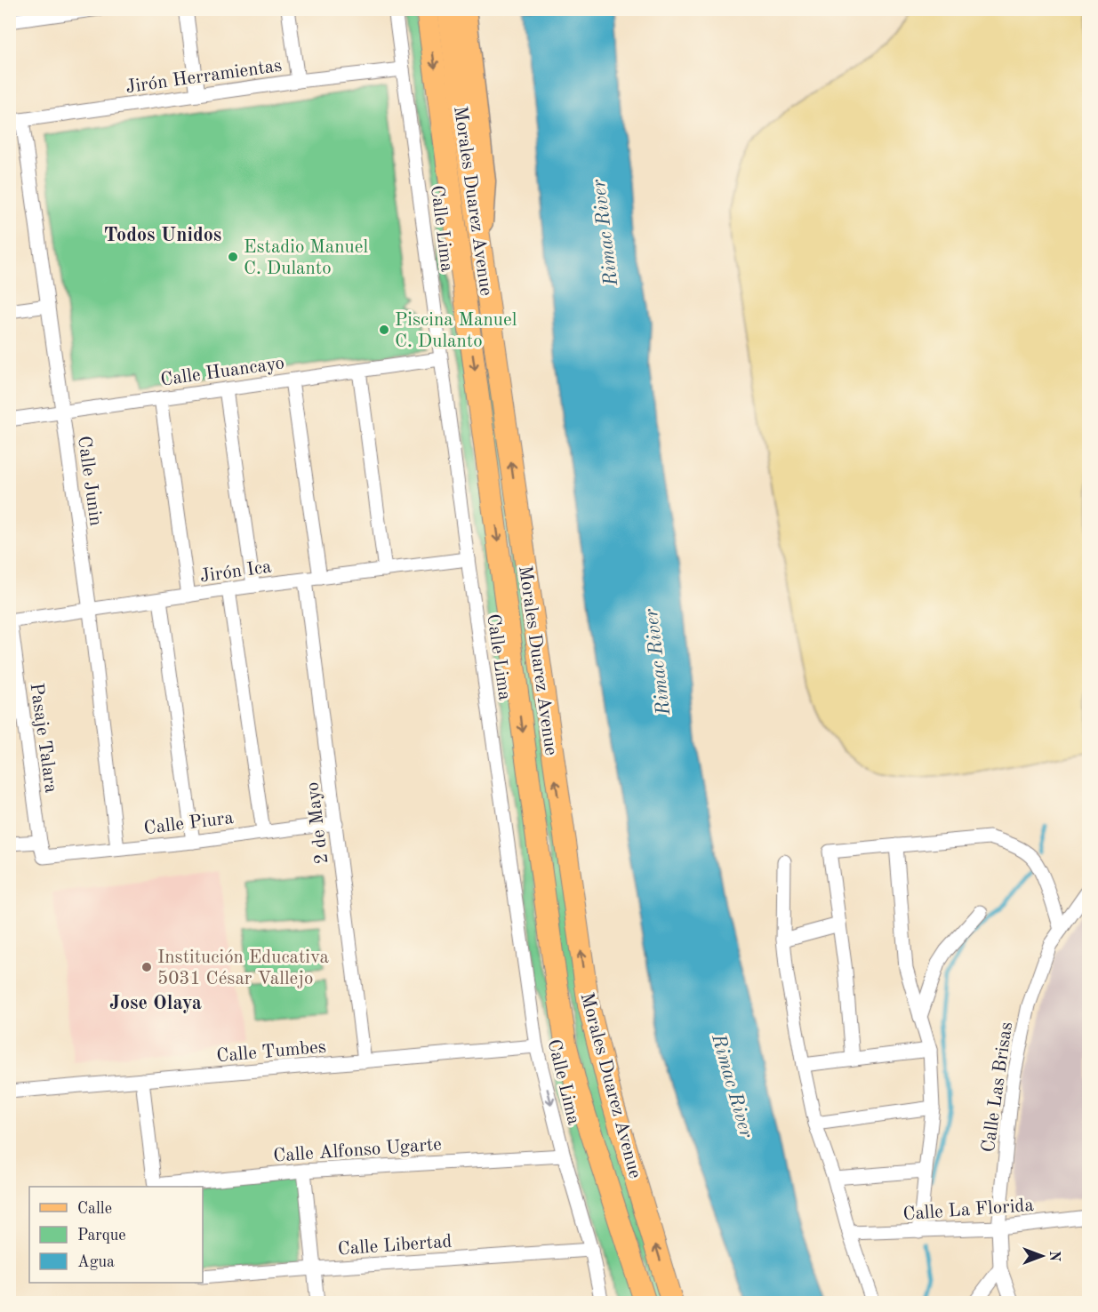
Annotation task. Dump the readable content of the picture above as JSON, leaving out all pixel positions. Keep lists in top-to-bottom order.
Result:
{
  "streets": {
    "highway": ["Morales Duarez Avenue"],
    "street": [
      "Jirón Herramientas",
      "Calle Lima",
      "Calle Huancayo",
      "Calle Junin",
      "Jirón Ica",
      "Pasaje Talara",
      "Calle Piura",
      "2 de Mayo",
      "Calle Tumbes",
      "Calle Las Brisas",
      "Calle Alfonso Ugarte",
      "Calle La Florida",
      "Calle Libertad"
    ]
  },
  "crossings": [
    ["Jirón Herramientas", "Calle Lima"],
    ["Jirón Herramientas", "Calle Junin"],
    ["Calle Lima", "Calle Huancayo"],
    ["Calle Lima", "Jirón Ica"],
    ["Calle Lima", "Calle Tumbes"],
    ["Calle Lima", "Calle Alfonso Ugarte"],
    ["Calle Lima", "Calle Libertad"],
    ["Calle Huancayo", "Calle Junin"],
    ["Calle Junin", "Jirón Ica"],
    ["Calle Junin", "Calle Piura"],
    ["Jirón Ica", "Pasaje Talara"],
    ["Jirón Ica", "2 de Mayo"],
    ["Pasaje Talara", "Calle Piura"],
    ["Calle Piura", "2 de Mayo"],
    ["2 de Mayo", "Calle Tumbes"],
    ["Calle Las Brisas", "Calle La Florida"]
  ],
  "districts": ["Todos Unidos", "Jose Olaya"],
  "water": ["Rimac River"],
  "places": ["Estadio Manuel C. Dulanto", "Piscina Manuel C. Dulanto", "Institución Educativa 5031 César Vallejo"],
  "legend": ["Calle", "Parque", "Agua"],
  "north": "right"
}
